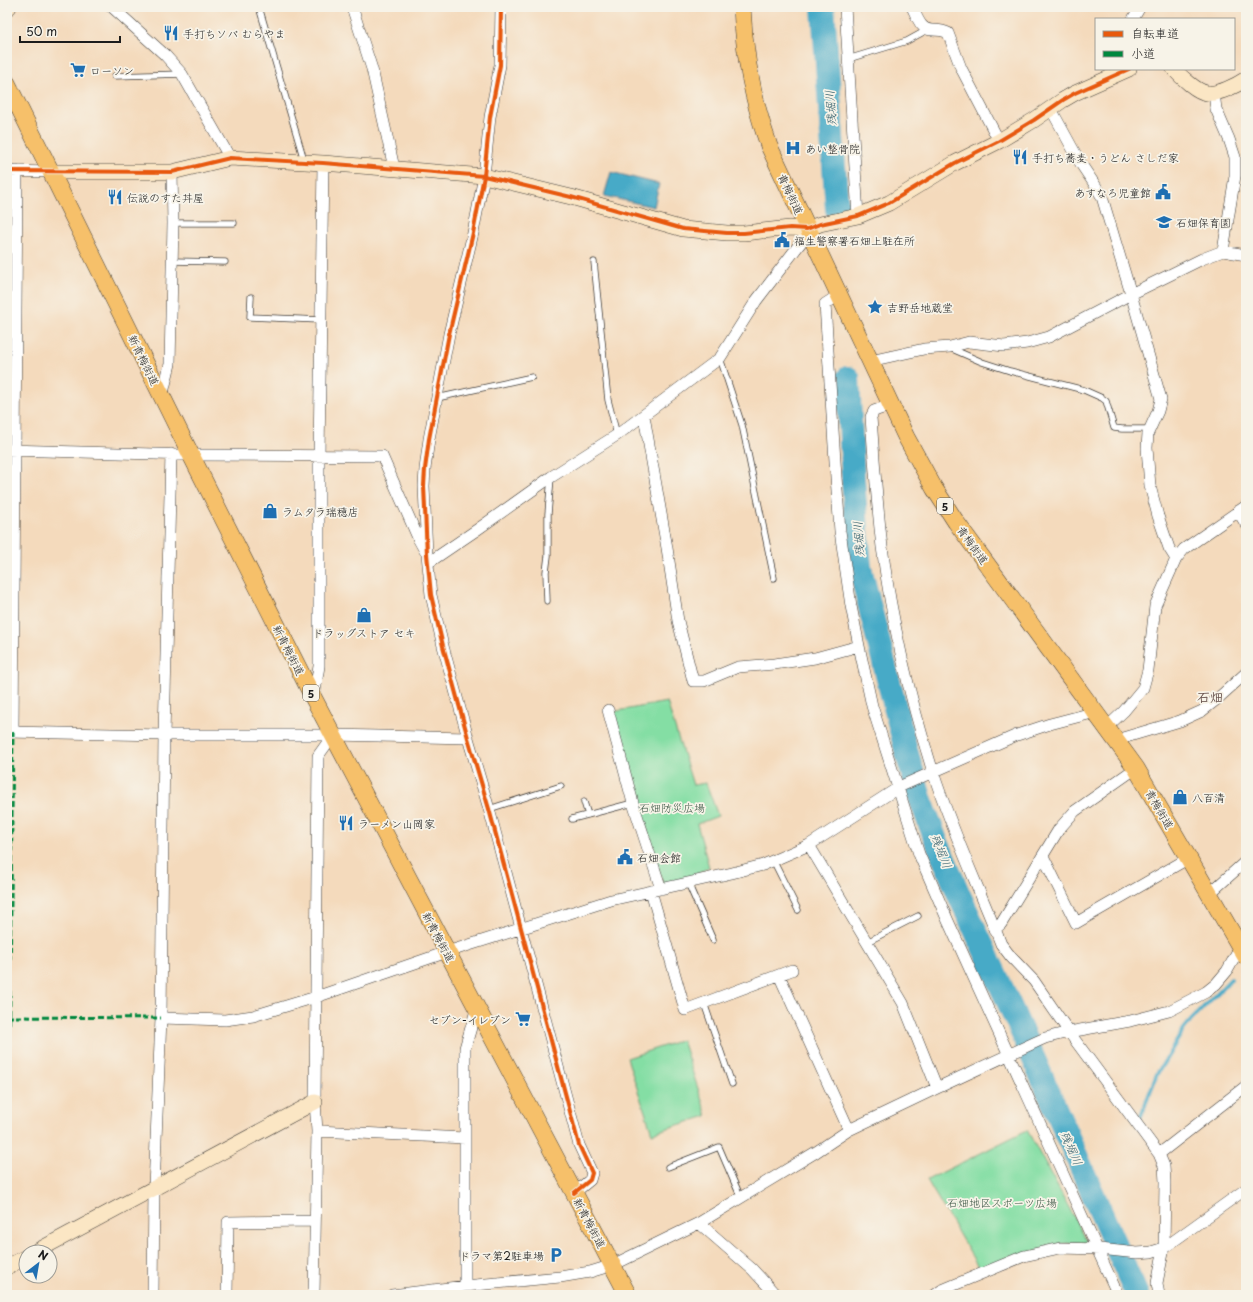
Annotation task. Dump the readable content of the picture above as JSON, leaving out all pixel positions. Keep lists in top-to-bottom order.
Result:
{
  "streets": {
    "main road": ["青梅街道", "新青梅街道", "5"]
  },
  "districts": ["石畑"],
  "water": ["残堀川"],
  "parks": ["石畑防災広場", "石畑地区スポーツ広場"],
  "places": {
    "restaurant": [
      "手打ちソバ むらやま",
      "手打ち蕎麦・うどん さしだ家",
      "伝説のすた丼屋",
      "ラーメン山岡家"
    ],
    "supermarket": ["ローソン", "セブン-イレブン"],
    "hospital": ["あい整骨院"],
    "public building": ["あすなろ児童館", "福生警察署石畑上駐在所", "石畑会館"],
    "school or university": ["石畑保育園"],
    "place": ["吉野岳地蔵堂"],
    "shop": ["ラムタラ瑞穂店", "ドラッグストア セキ", "八百清"],
    "parking": ["ドラマ第2駐車場"]
  },
  "legend": ["自転車道", "小道"],
  "scale_bar": "50 m",
  "north": "top right"
}
